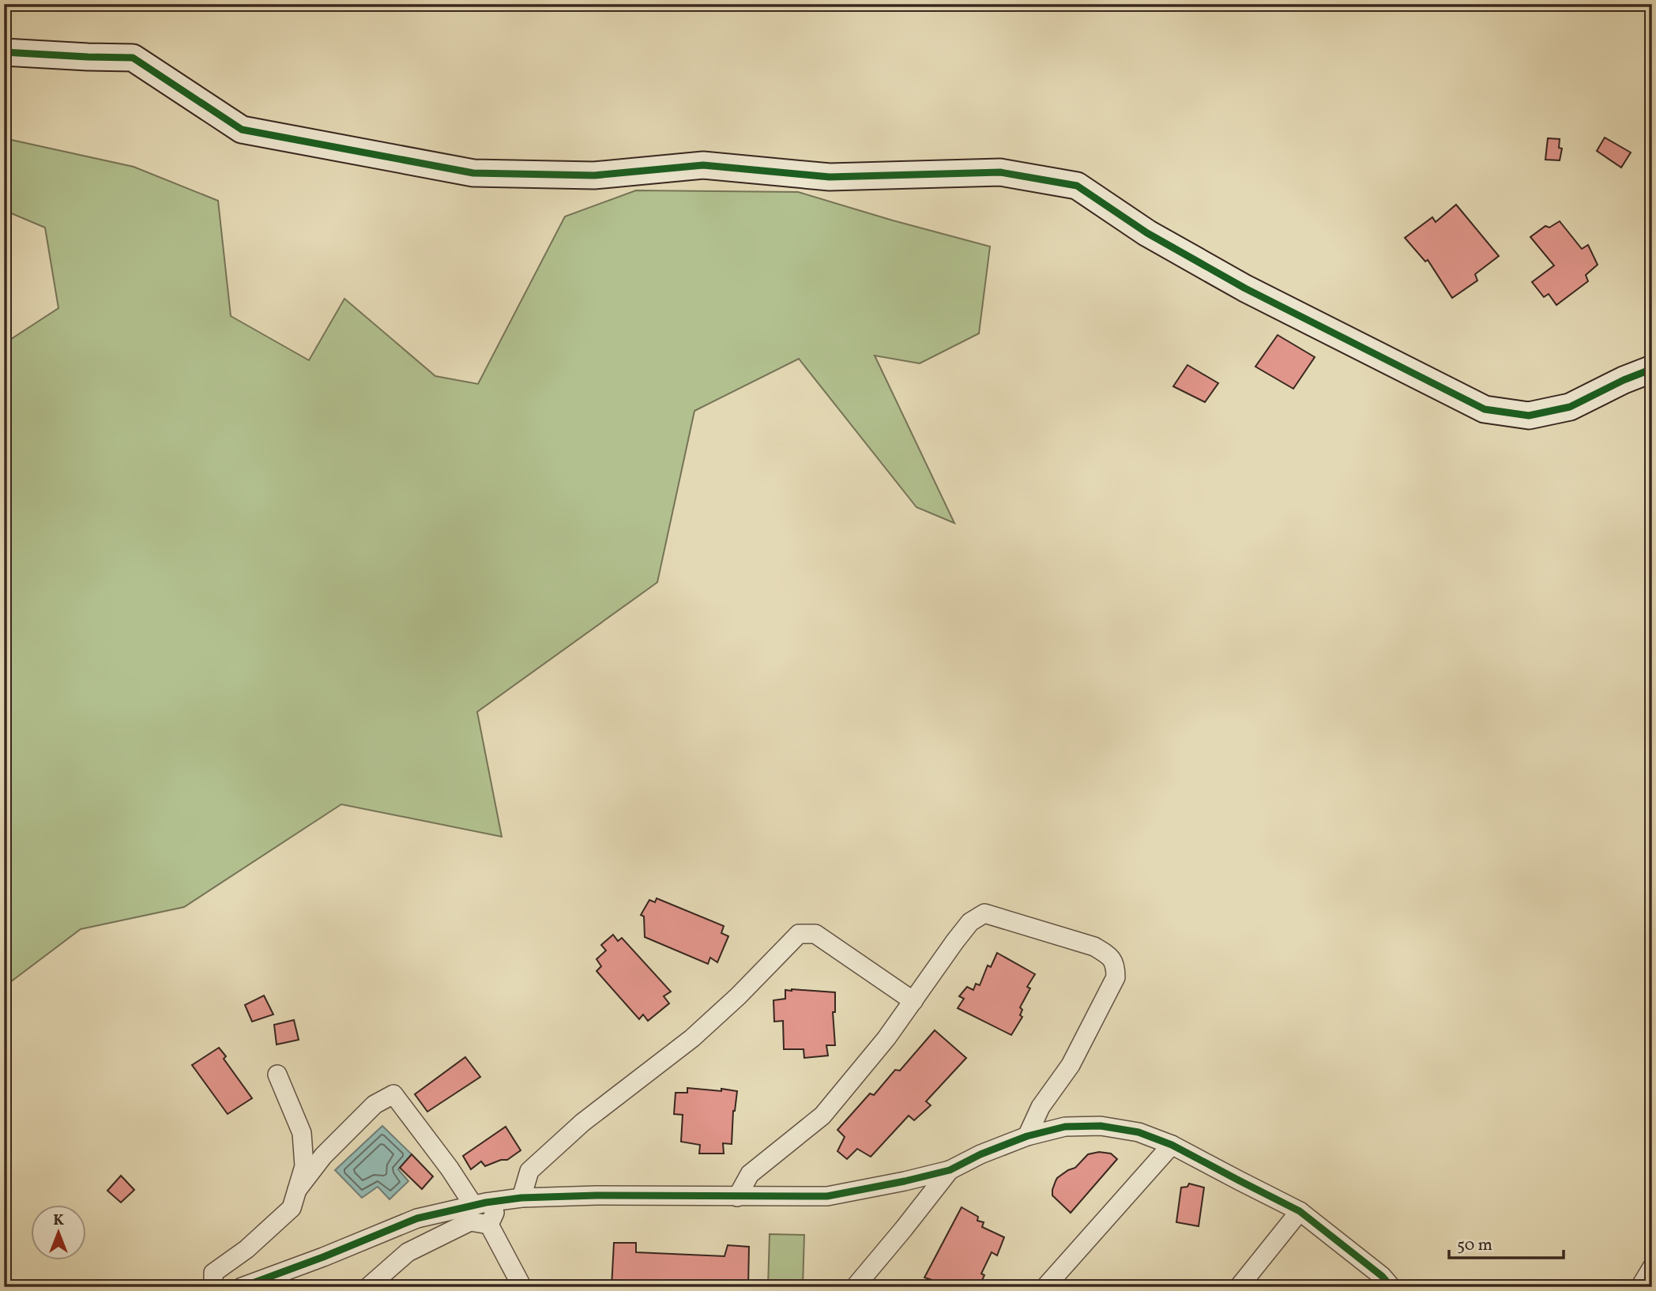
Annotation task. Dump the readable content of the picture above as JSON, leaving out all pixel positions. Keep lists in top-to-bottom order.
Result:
{
  "scale_bar": "50 m",
  "north": "top"
}
